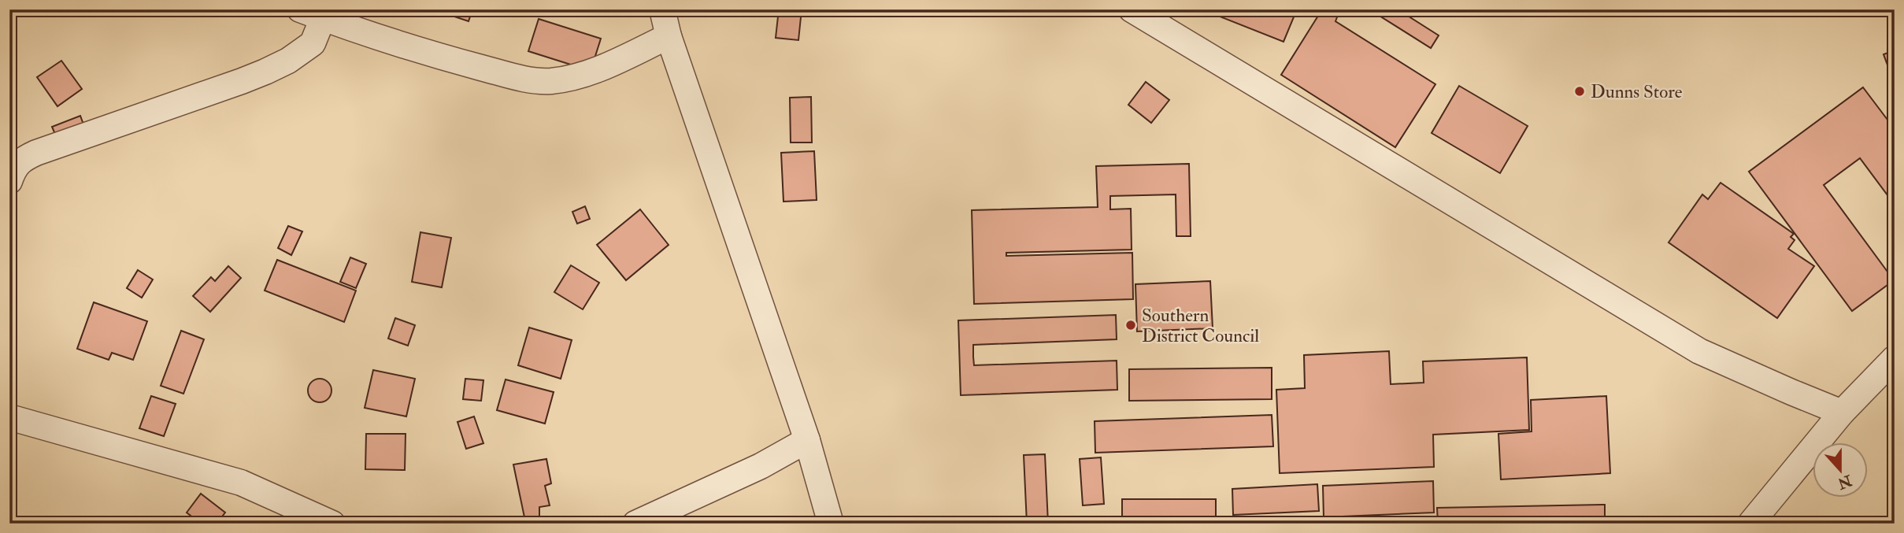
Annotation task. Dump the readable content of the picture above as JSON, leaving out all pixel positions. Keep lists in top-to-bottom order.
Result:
{
  "places": ["Dunns Store", "Southern District Council"],
  "north": "bottom"
}
